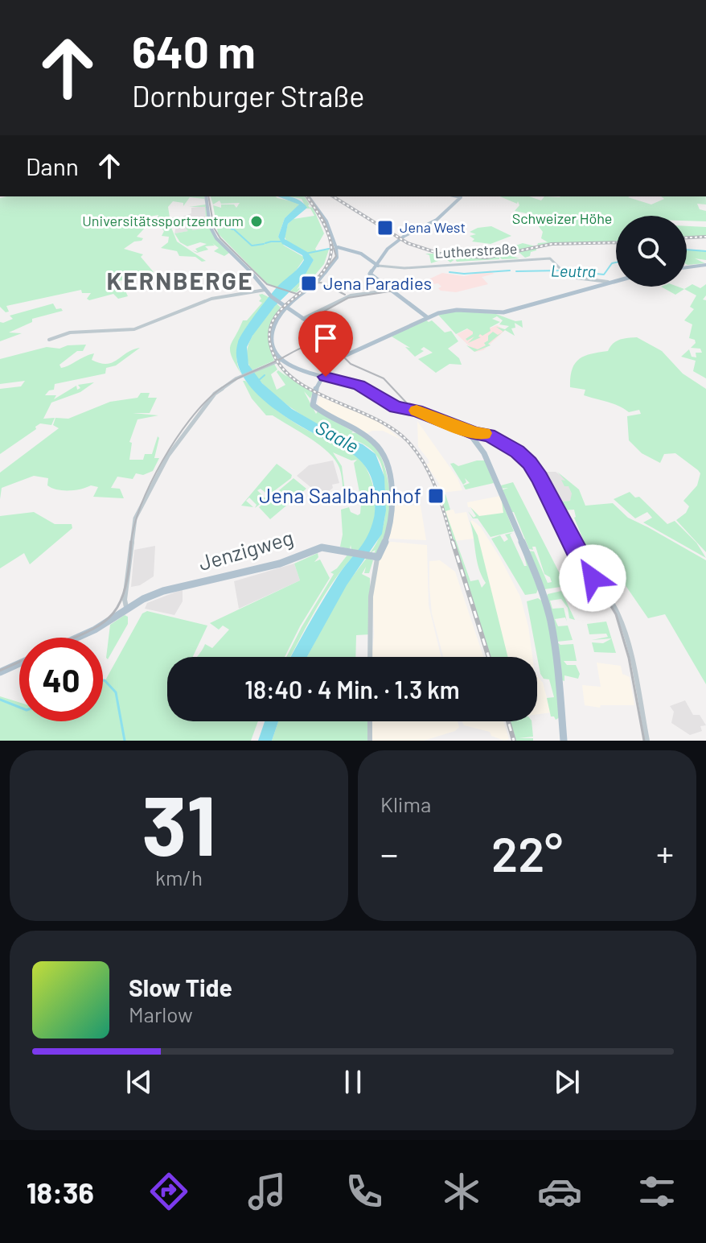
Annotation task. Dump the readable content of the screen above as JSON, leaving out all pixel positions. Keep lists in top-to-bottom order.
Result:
{
  "streets": {
    "main road": ["Jenzigweg"],
    "street": ["Lutherstraße"]
  },
  "districts": ["KERNBERGE"],
  "water": ["Leutra", "Saale"],
  "parks": ["Schweizer Höhe"],
  "places": {
    "other": ["Universitätssportzentrum"],
    "transit": ["Jena West", "Jena Paradies", "Jena Saalbahnhof"]
  },
  "page": {
    "turn": ["640 m", "Dornburger Straße"],
    "then": "Dann",
    "limit": "40",
    "trip": "18:40 · 4 Min. · 1.3 km",
    "tile": [
      ["31", "km/h"],
      "Klima"
    ],
    "heat": ["−", "22°", "+"],
    "song": ["Slow Tide", "Marlow"],
    "tabs": "18:36"
  }
}
